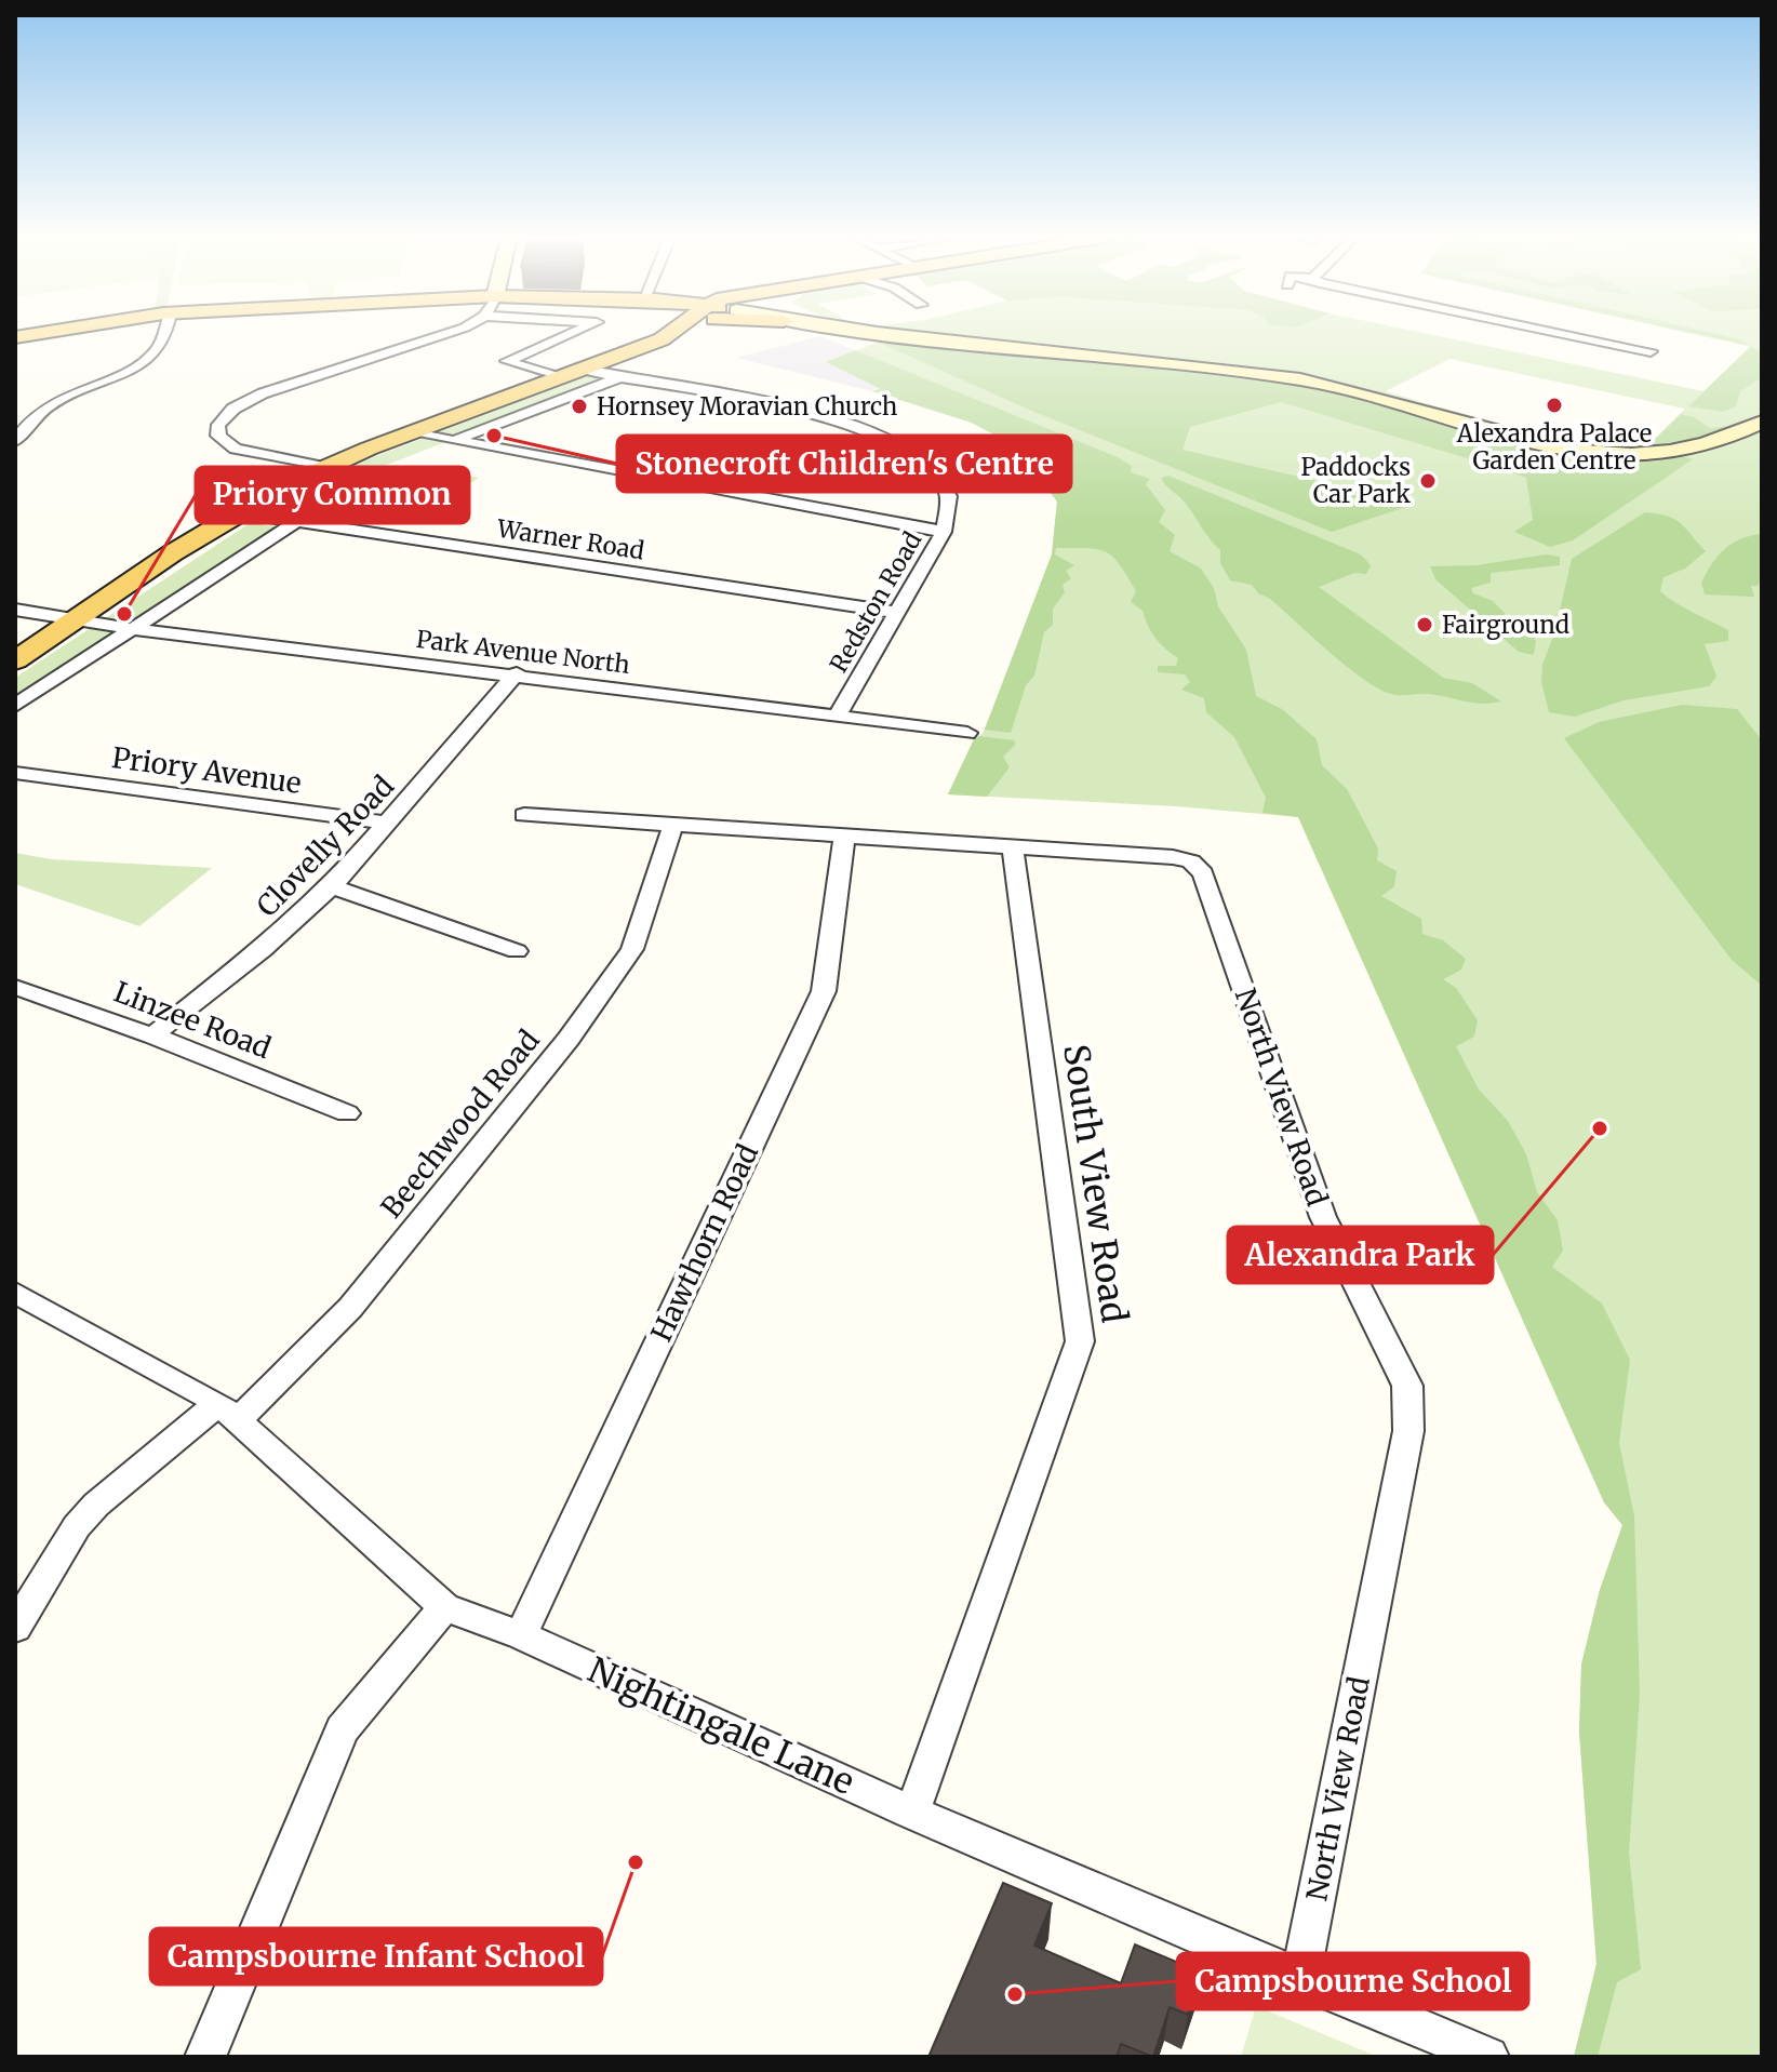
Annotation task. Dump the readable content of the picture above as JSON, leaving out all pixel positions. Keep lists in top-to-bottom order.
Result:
{
  "streets": {
    "street": [
      "Warner Road",
      "Redston Road",
      "Park Avenue North",
      "Priory Avenue",
      "Clovelly Road",
      "Linzee Road",
      "North View Road",
      "Beechwood Road",
      "South View Road",
      "Hawthorn Road",
      "Nightingale Lane"
    ]
  },
  "crossings": [
    ["Warner Road", "Redston Road"],
    ["Redston Road", "Park Avenue North"],
    ["Park Avenue North", "Clovelly Road"],
    ["Priory Avenue", "Clovelly Road"],
    ["Clovelly Road", "Linzee Road"],
    ["North View Road", "Beechwood Road"],
    ["North View Road", "South View Road"],
    ["North View Road", "Hawthorn Road"],
    ["North View Road", "Nightingale Lane"],
    ["Beechwood Road", "Nightingale Lane"],
    ["South View Road", "Nightingale Lane"],
    ["Hawthorn Road", "Nightingale Lane"]
  ],
  "places": [
    "Alexandra Palace Garden Centre",
    "Hornsey Moravian Church",
    "Stonecroft Children's Centre",
    "Paddocks Car Park",
    "Priory Common",
    "Fairground",
    "Alexandra Park",
    "Campsbourne Infant School",
    "Campsbourne School"
  ]
}
